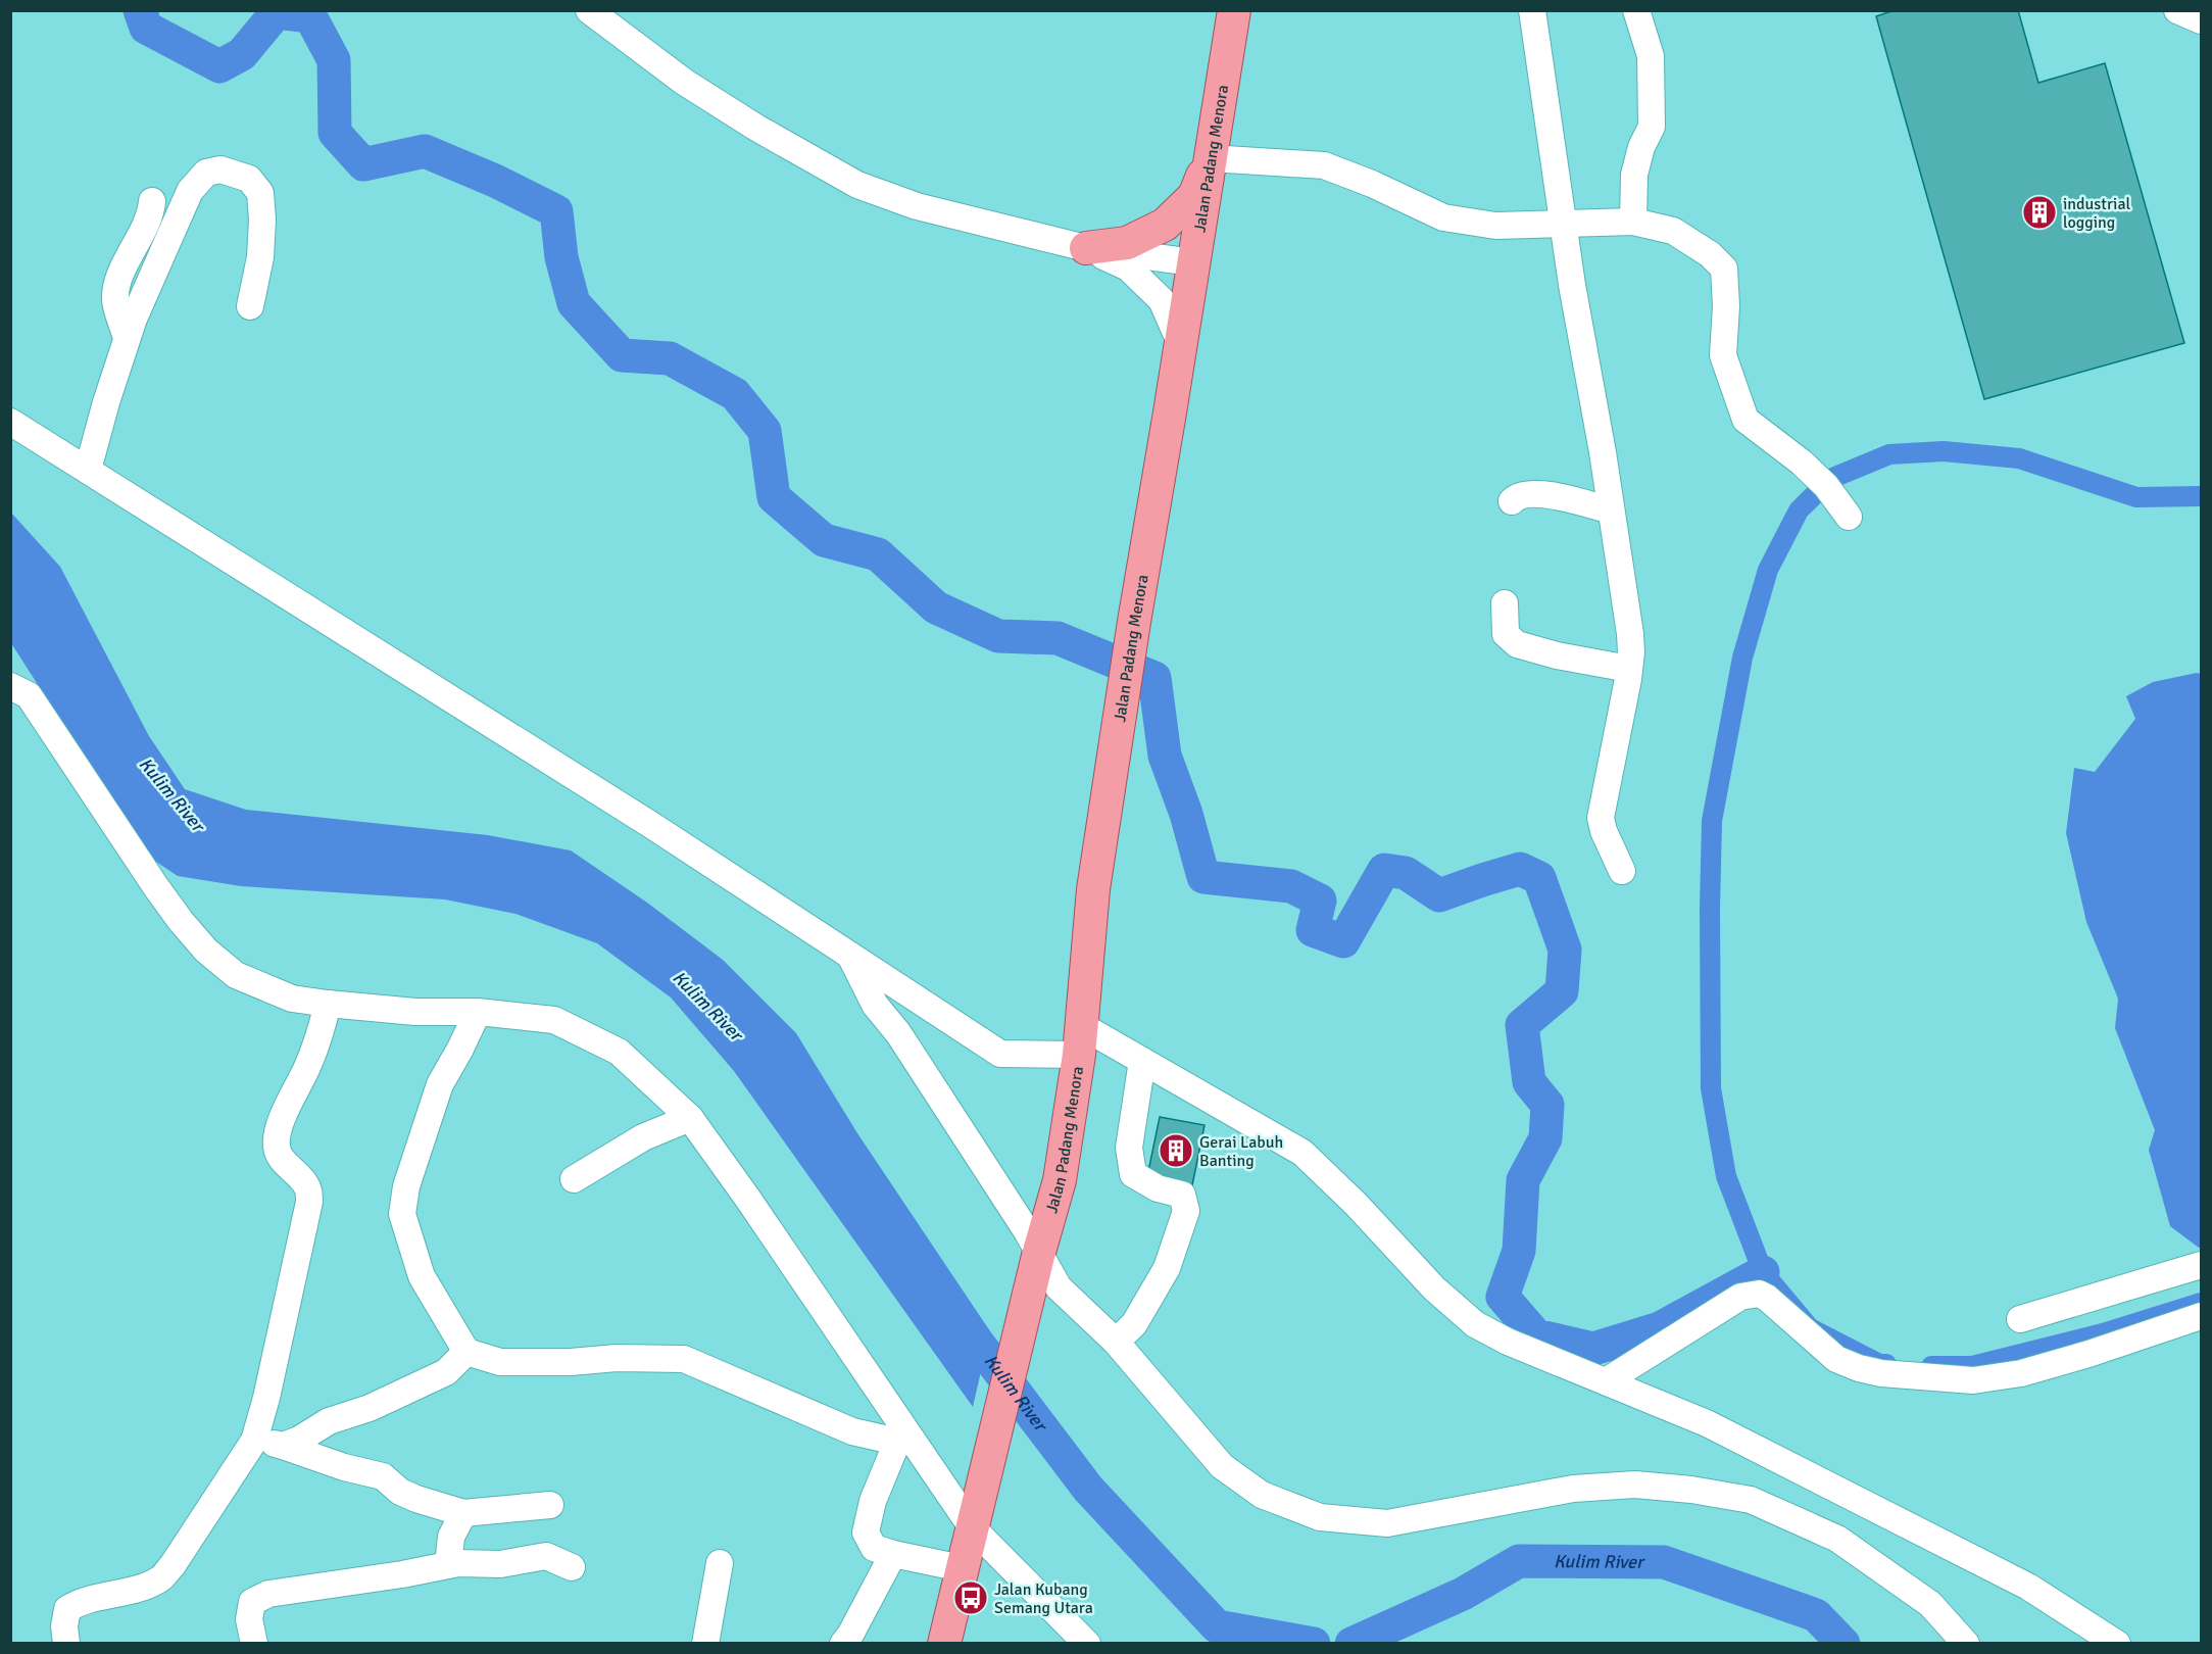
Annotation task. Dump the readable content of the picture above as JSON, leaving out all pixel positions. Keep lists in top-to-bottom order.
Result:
{
  "streets": {
    "main road": ["Jalan Padang Menora"]
  },
  "water": ["Kulim River"],
  "places": {
    "building": ["industrial logging", "Gerai Labuh Banting"],
    "bus stop": ["Jalan Kubang Semang Utara"]
  }
}
